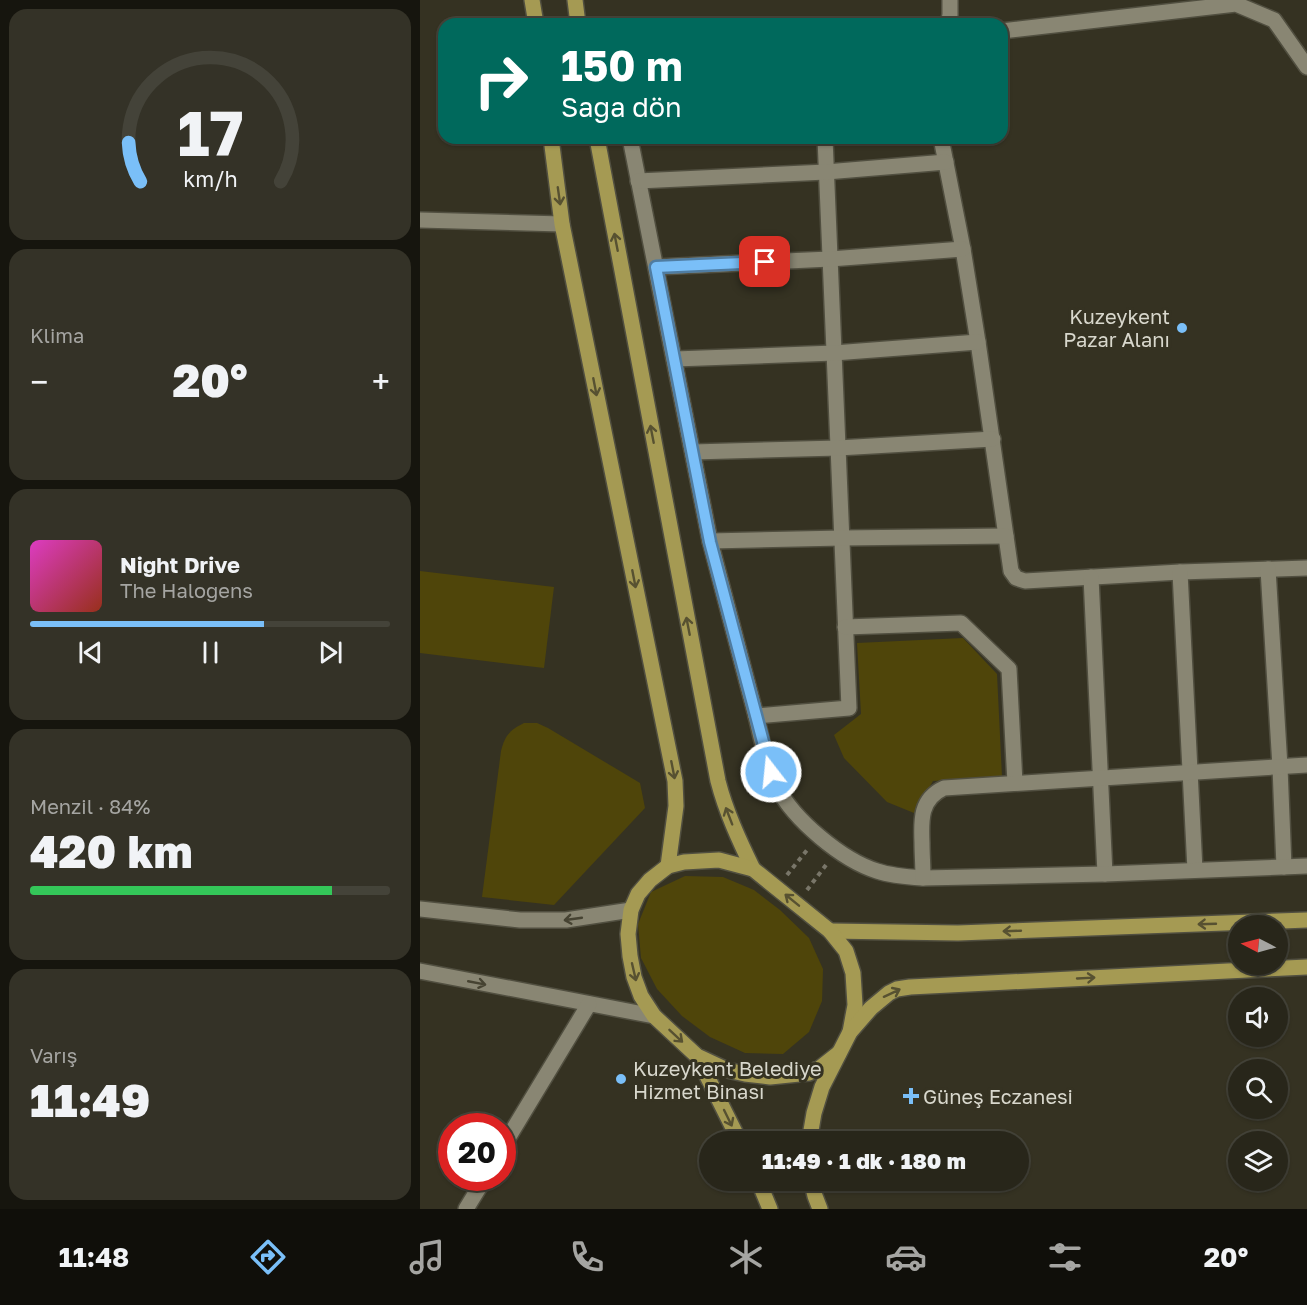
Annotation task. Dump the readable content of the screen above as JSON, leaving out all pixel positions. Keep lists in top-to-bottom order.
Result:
{
  "places": {
    "other": ["Kuzeykent Pazar Alanı", "Kuzeykent Belediye Hizmet Binası"],
    "health": ["Güneş Eczanesi"]
  },
  "north": "left",
  "page": {
    "turn": ["150 m", "Sağa dön"],
    "tile": [
      "Klima",
      ["Menzil · 84%", "420 km"],
      ["Varış", "11:49"]
    ],
    "heat": ["−", "20°", "+"],
    "song": ["Night Drive", "The Halogens"],
    "limit": "20",
    "trip": "11:49 · 1 dk · 180 m",
    "tabs": ["11:48", "20°"],
    "gauge": ["17", "km/h"]
  }
}
